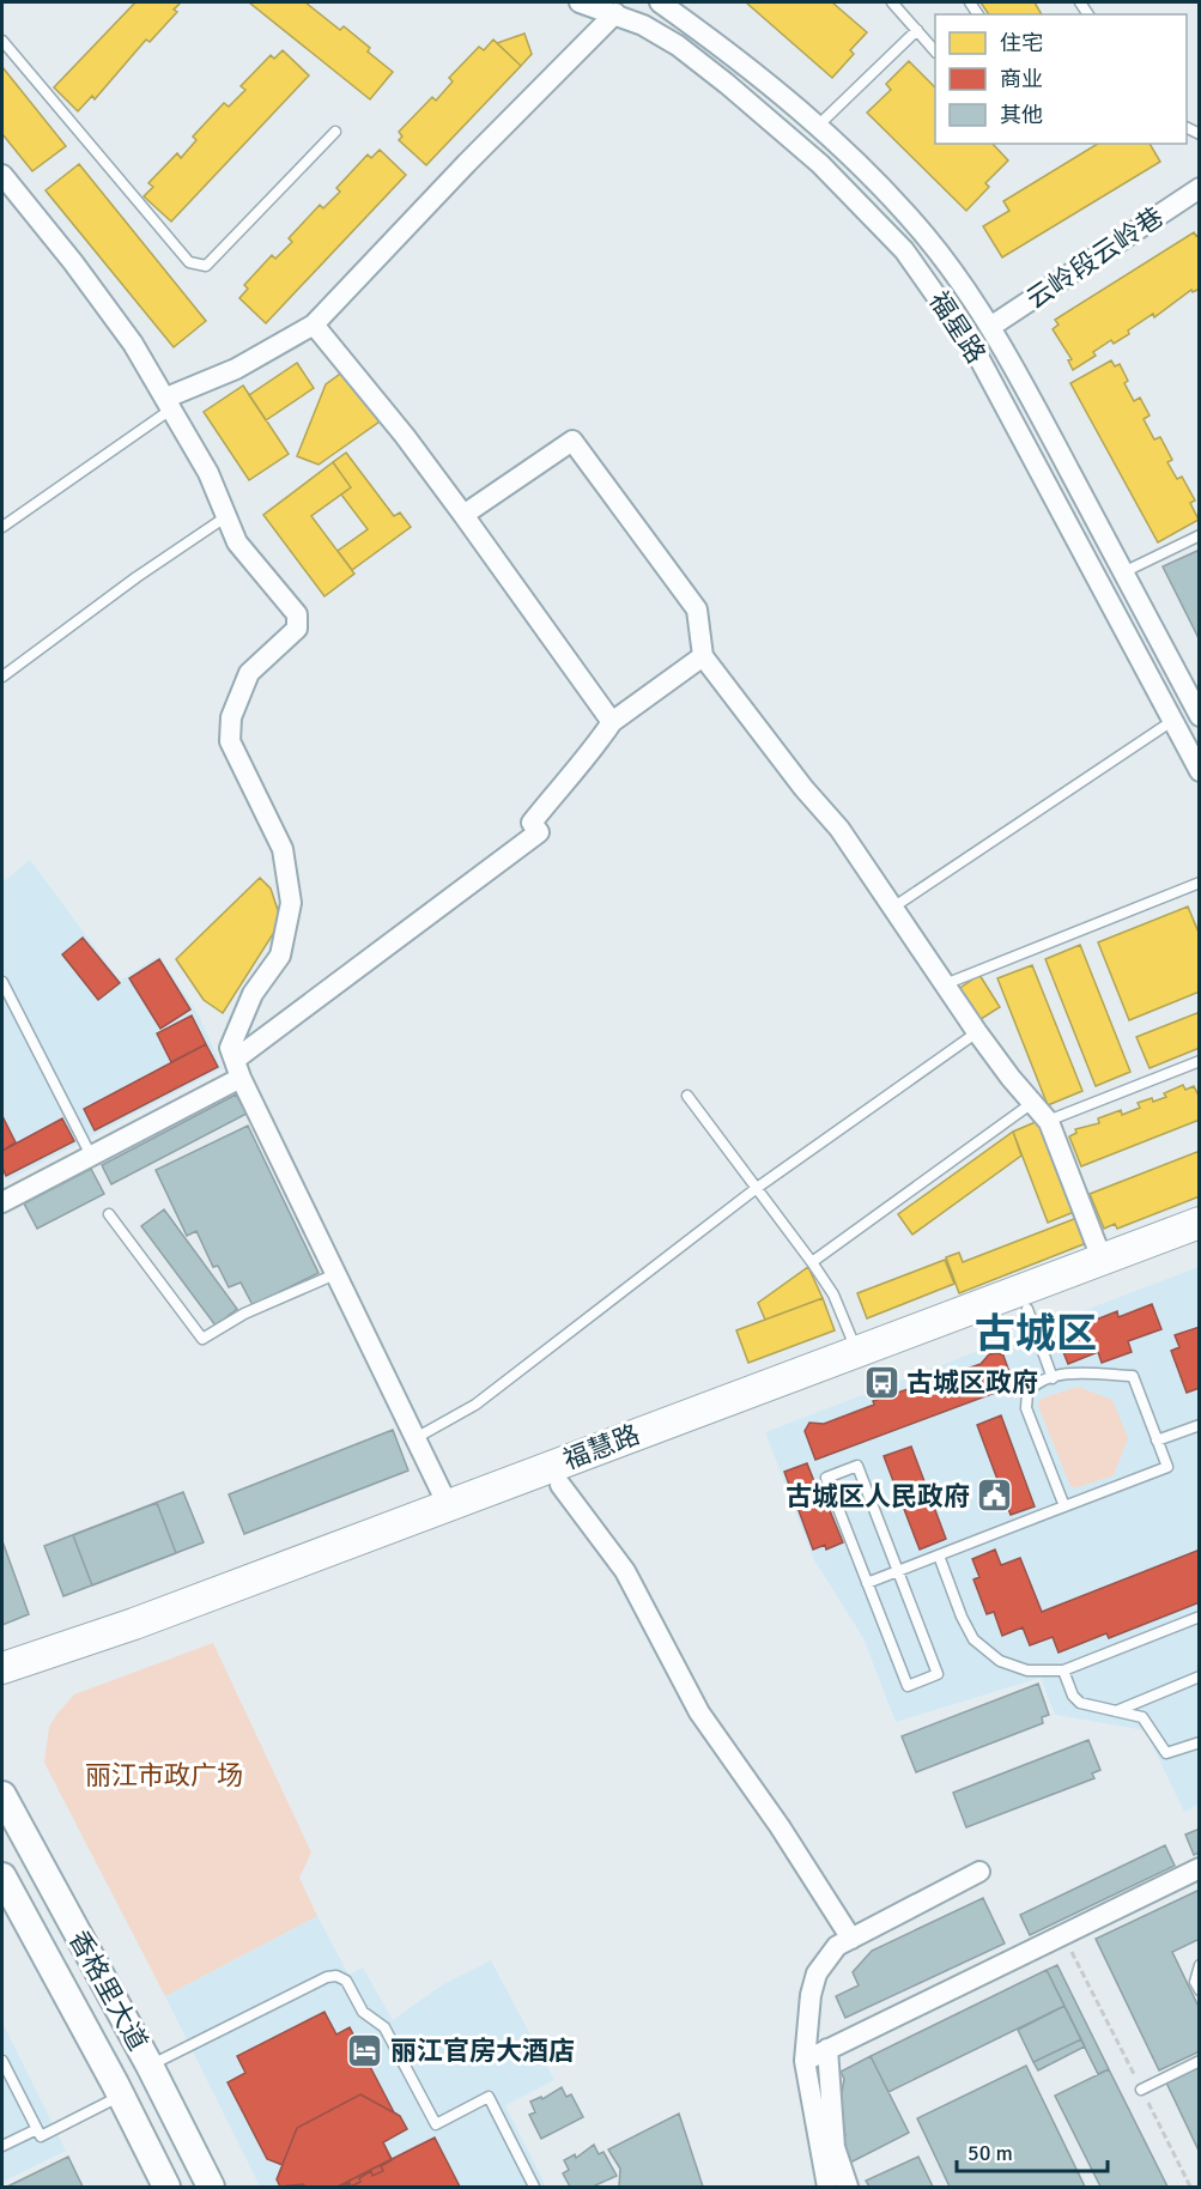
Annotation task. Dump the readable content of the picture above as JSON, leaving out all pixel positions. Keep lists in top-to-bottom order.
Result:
{
  "streets": {
    "main road": ["福慧路", "香格里大道"],
    "street": ["云岭段云岭巷", "福星路"]
  },
  "crossings": [
    ["云岭段云岭巷", "福星路"]
  ],
  "districts": ["古城区"],
  "parks": ["丽江市政广场"],
  "places": {
    "bus stop": ["古城区政府"],
    "public building": ["古城区人民政府"],
    "hotel": ["丽江官房大酒店"]
  },
  "legend": ["住宅", "商业", "其他"],
  "scale_bar": "50 m"
}
